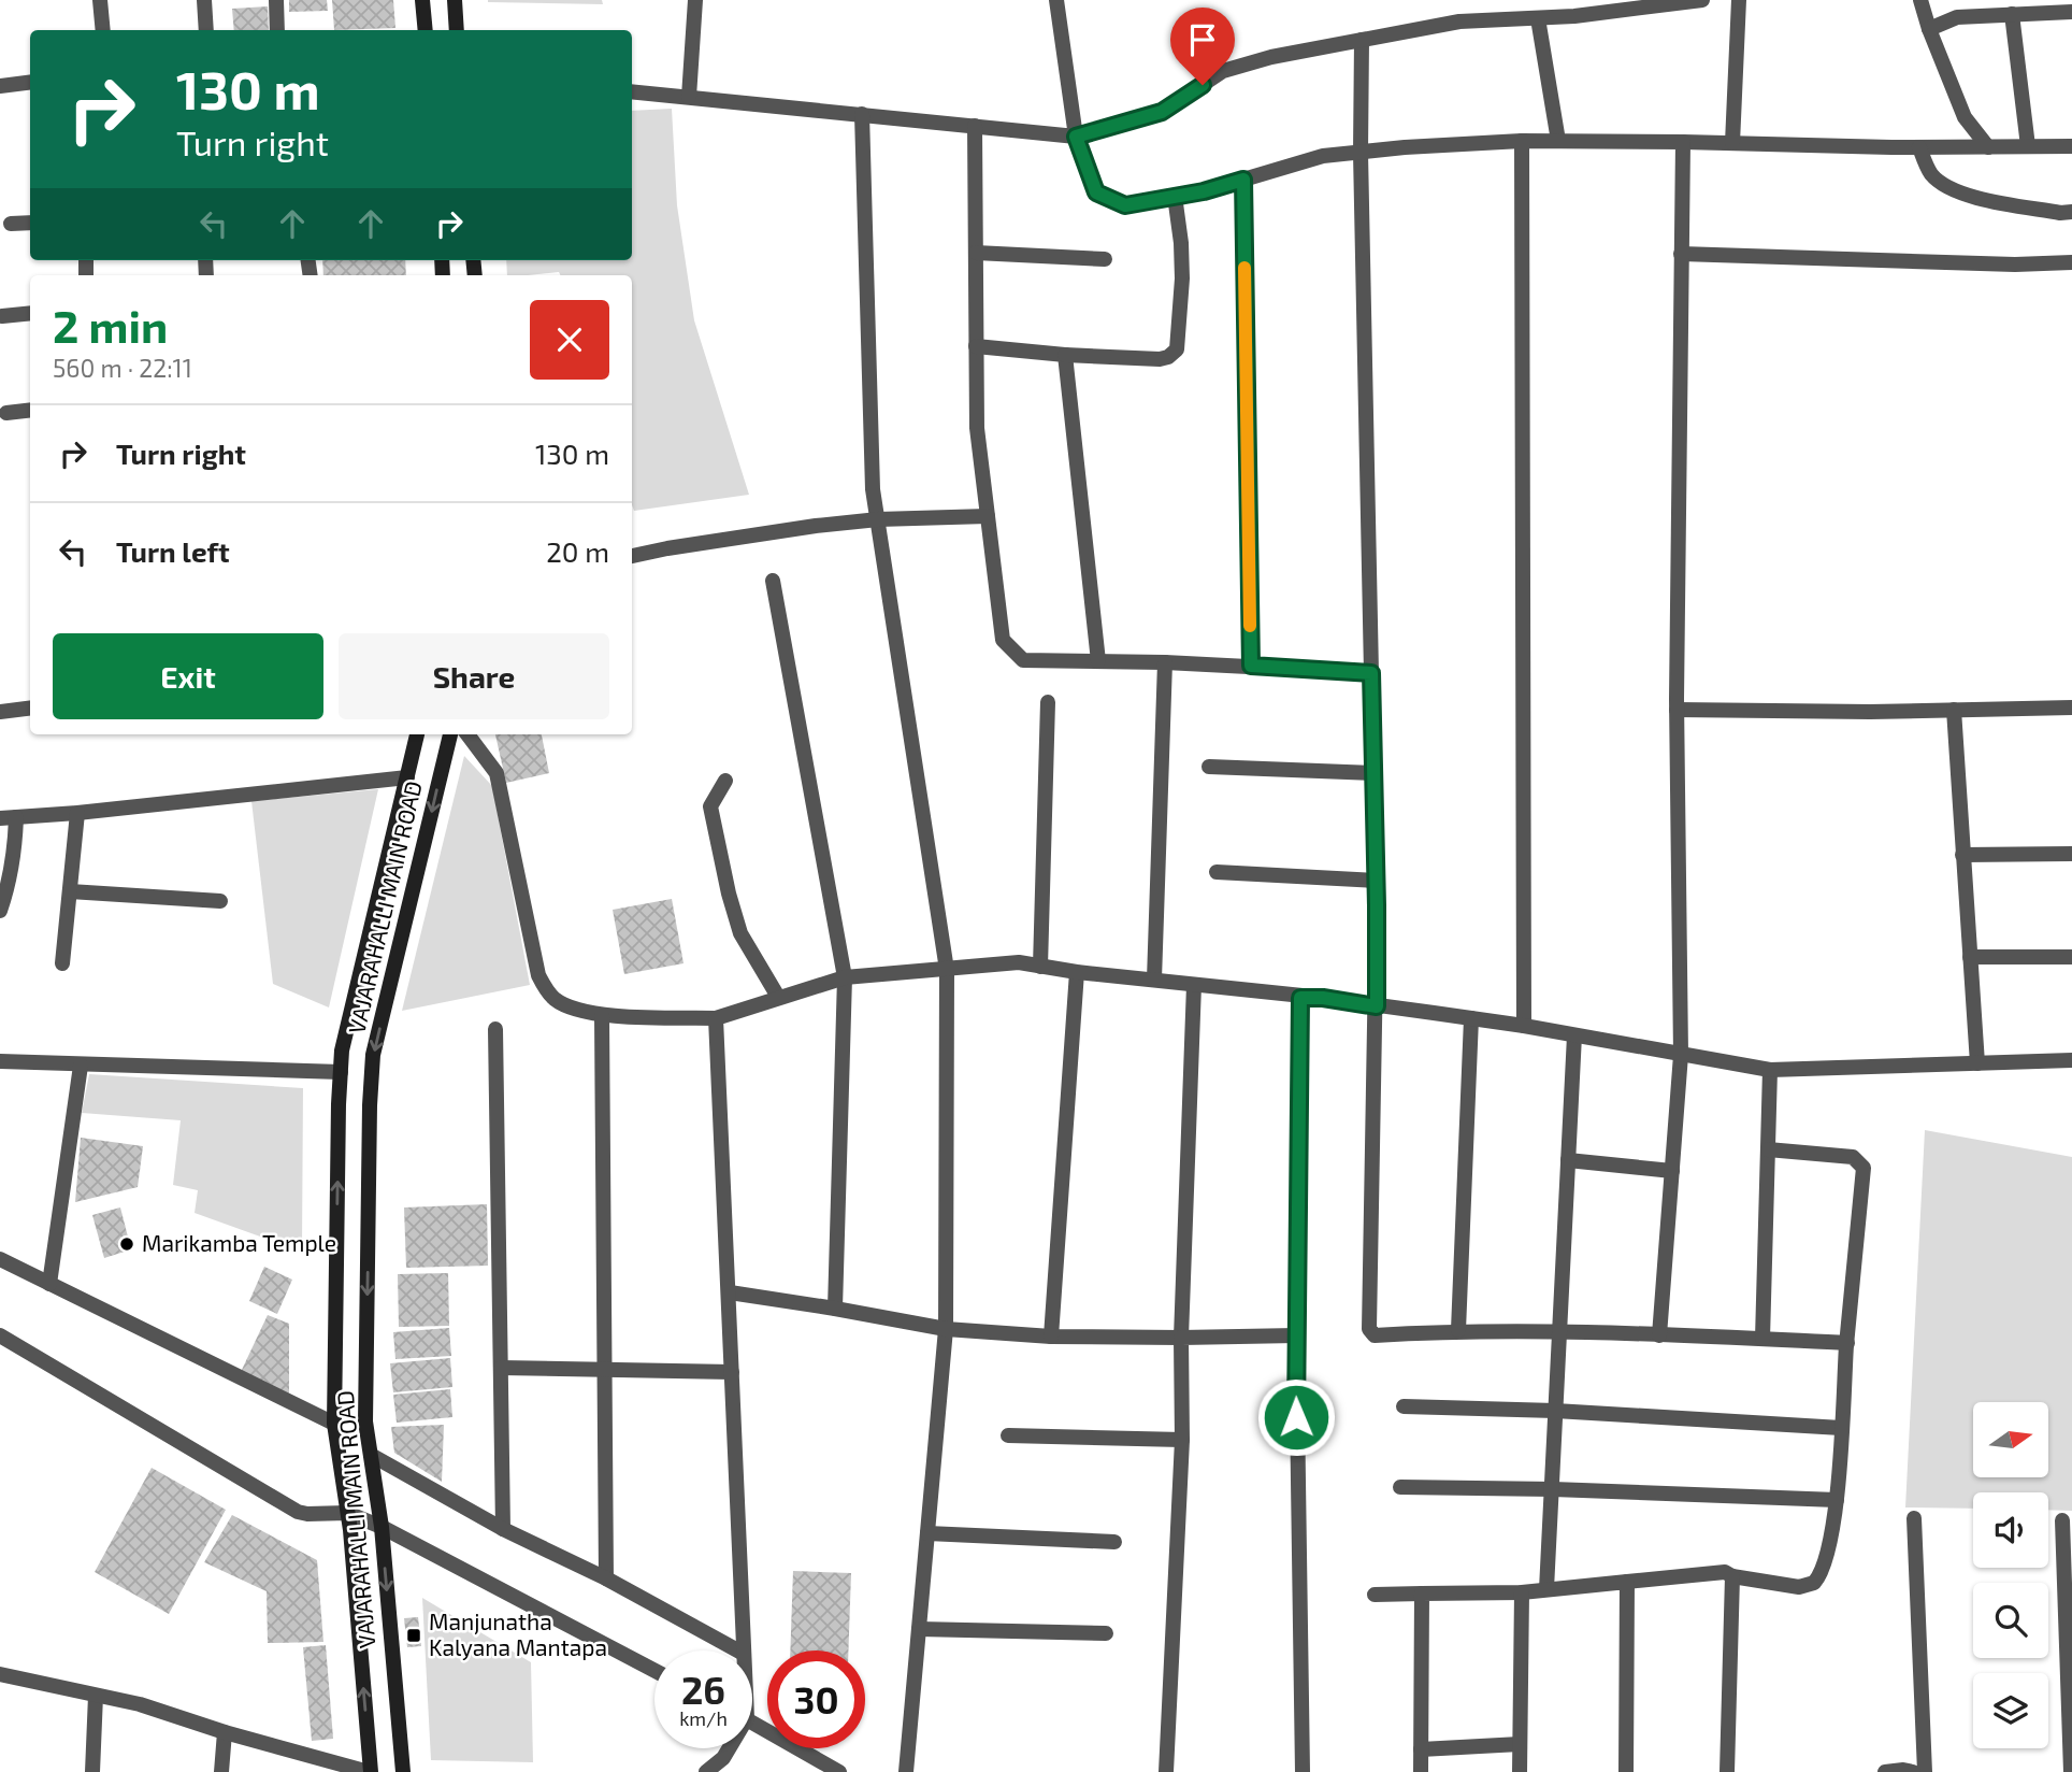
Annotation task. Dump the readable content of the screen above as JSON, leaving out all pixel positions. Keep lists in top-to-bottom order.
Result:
{
  "streets": {
    "main road": ["VAJARAHALLI MAIN ROAD"]
  },
  "places": {
    "other": ["Marikamba Temple"],
    "transit": ["Manjunatha Kalyana Mantapa"]
  },
  "north": "right",
  "page": {
    "turn": ["130 m", "Turn right"],
    "heading": ["2 min", "560 m · 22:11"],
    "list": [
      {
        "name": "Turn right",
        "value": "130 m"
      },
      {
        "name": "Turn left",
        "value": "20 m"
      }
    ],
    "buttons": ["Exit", "Share"],
    "speed": "26 km/h",
    "limit": "30"
  }
}
